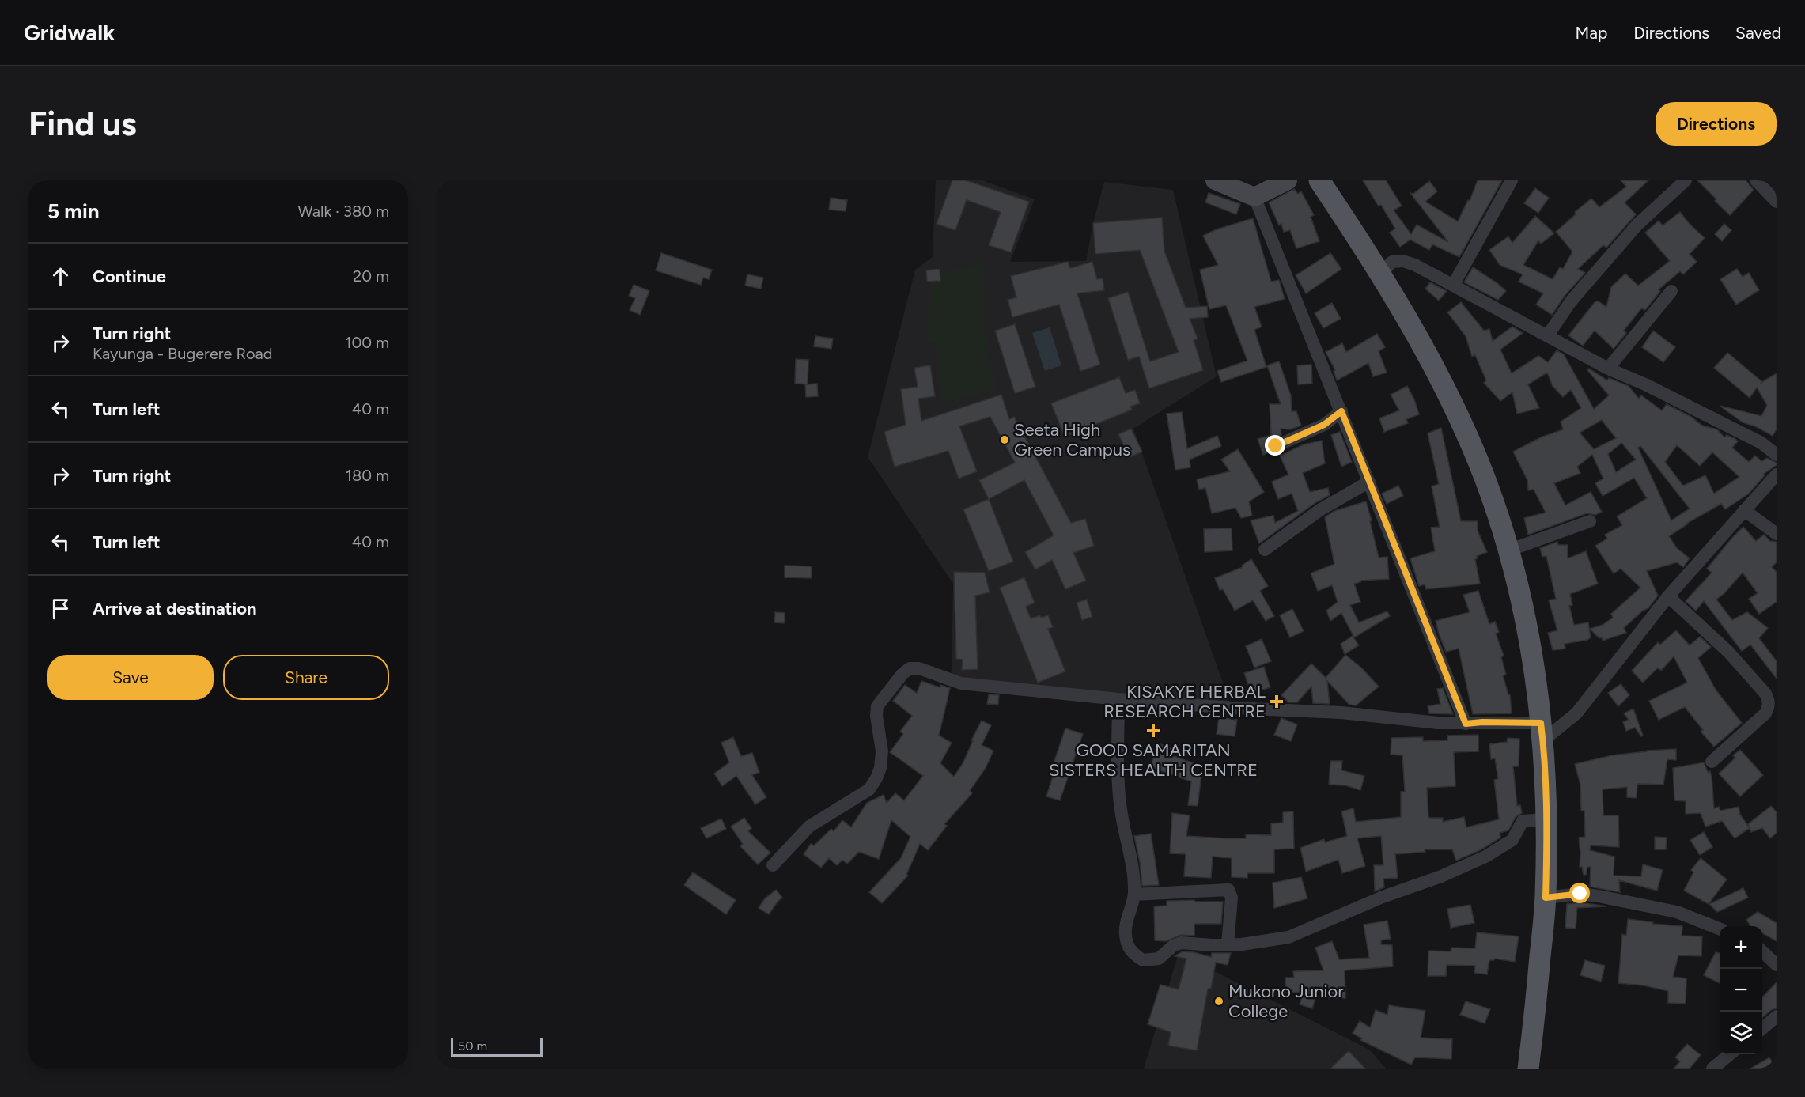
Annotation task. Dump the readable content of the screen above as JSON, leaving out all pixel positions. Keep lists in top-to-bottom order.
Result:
{
  "places": {
    "other": ["Seeta High Green Campus", "Mukono Junior College"],
    "health": ["KISAKYE HERBAL RESEARCH CENTRE", "GOOD SAMARITAN SISTERS HEALTH CENTRE"]
  },
  "scale_bar": "50 m",
  "page": {
    "header": "Gridwalk",
    "nav": ["Map", "Directions", "Saved"],
    "buttons": [
      "Directions",
      ["Save", "Share"]
    ],
    "title": "Find us",
    "heading": ["5 min", "Walk · 380 m"],
    "list": [
      ["Continue", "20 m"],
      ["Turn right", "Kayunga - Bugerere Road", "100 m"],
      ["Turn left", "40 m"],
      ["Turn right", "180 m"],
      ["Turn left", "40 m"],
      "Arrive at destination"
    ],
    "map_buttons": ["+", "−"],
    "scale": "50 m"
  }
}
